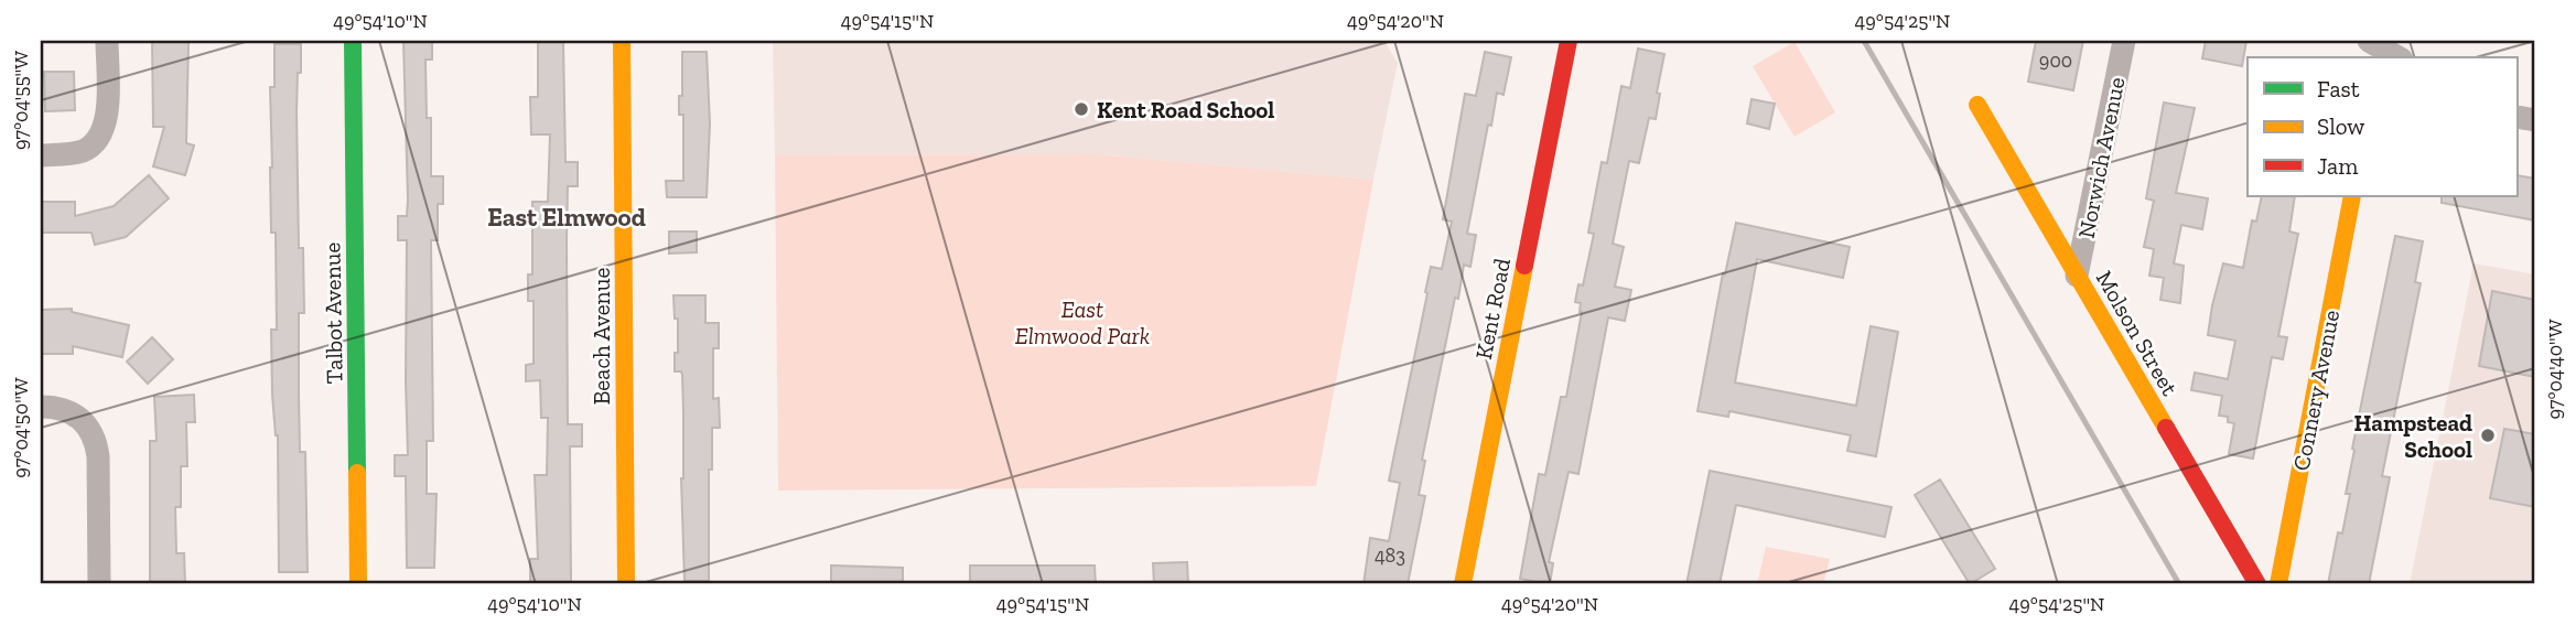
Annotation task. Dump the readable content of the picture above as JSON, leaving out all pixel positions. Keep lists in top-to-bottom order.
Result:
{
  "streets": {
    "street": [
      "Norwich Avenue",
      "Kent Road",
      "Talbot Avenue",
      "Molson Street",
      "Beach Avenue",
      "Connery Avenue"
    ]
  },
  "crossings": [
    ["Norwich Avenue", "Molson Street"]
  ],
  "districts": ["East Elmwood"],
  "parks": ["East Elmwood Park"],
  "places": ["Kent Road School", "Hampstead School"],
  "house_numbers": ["900", "483"],
  "legend": ["Fast", "Slow", "Jam"],
  "coordinates": [
    "49°54'10\"N",
    "49°54'15\"N",
    "49°54'20\"N",
    "49°54'25\"N",
    "97°04'55\"W",
    "97°04'40\"W",
    "97°04'50\"W"
  ]
}
